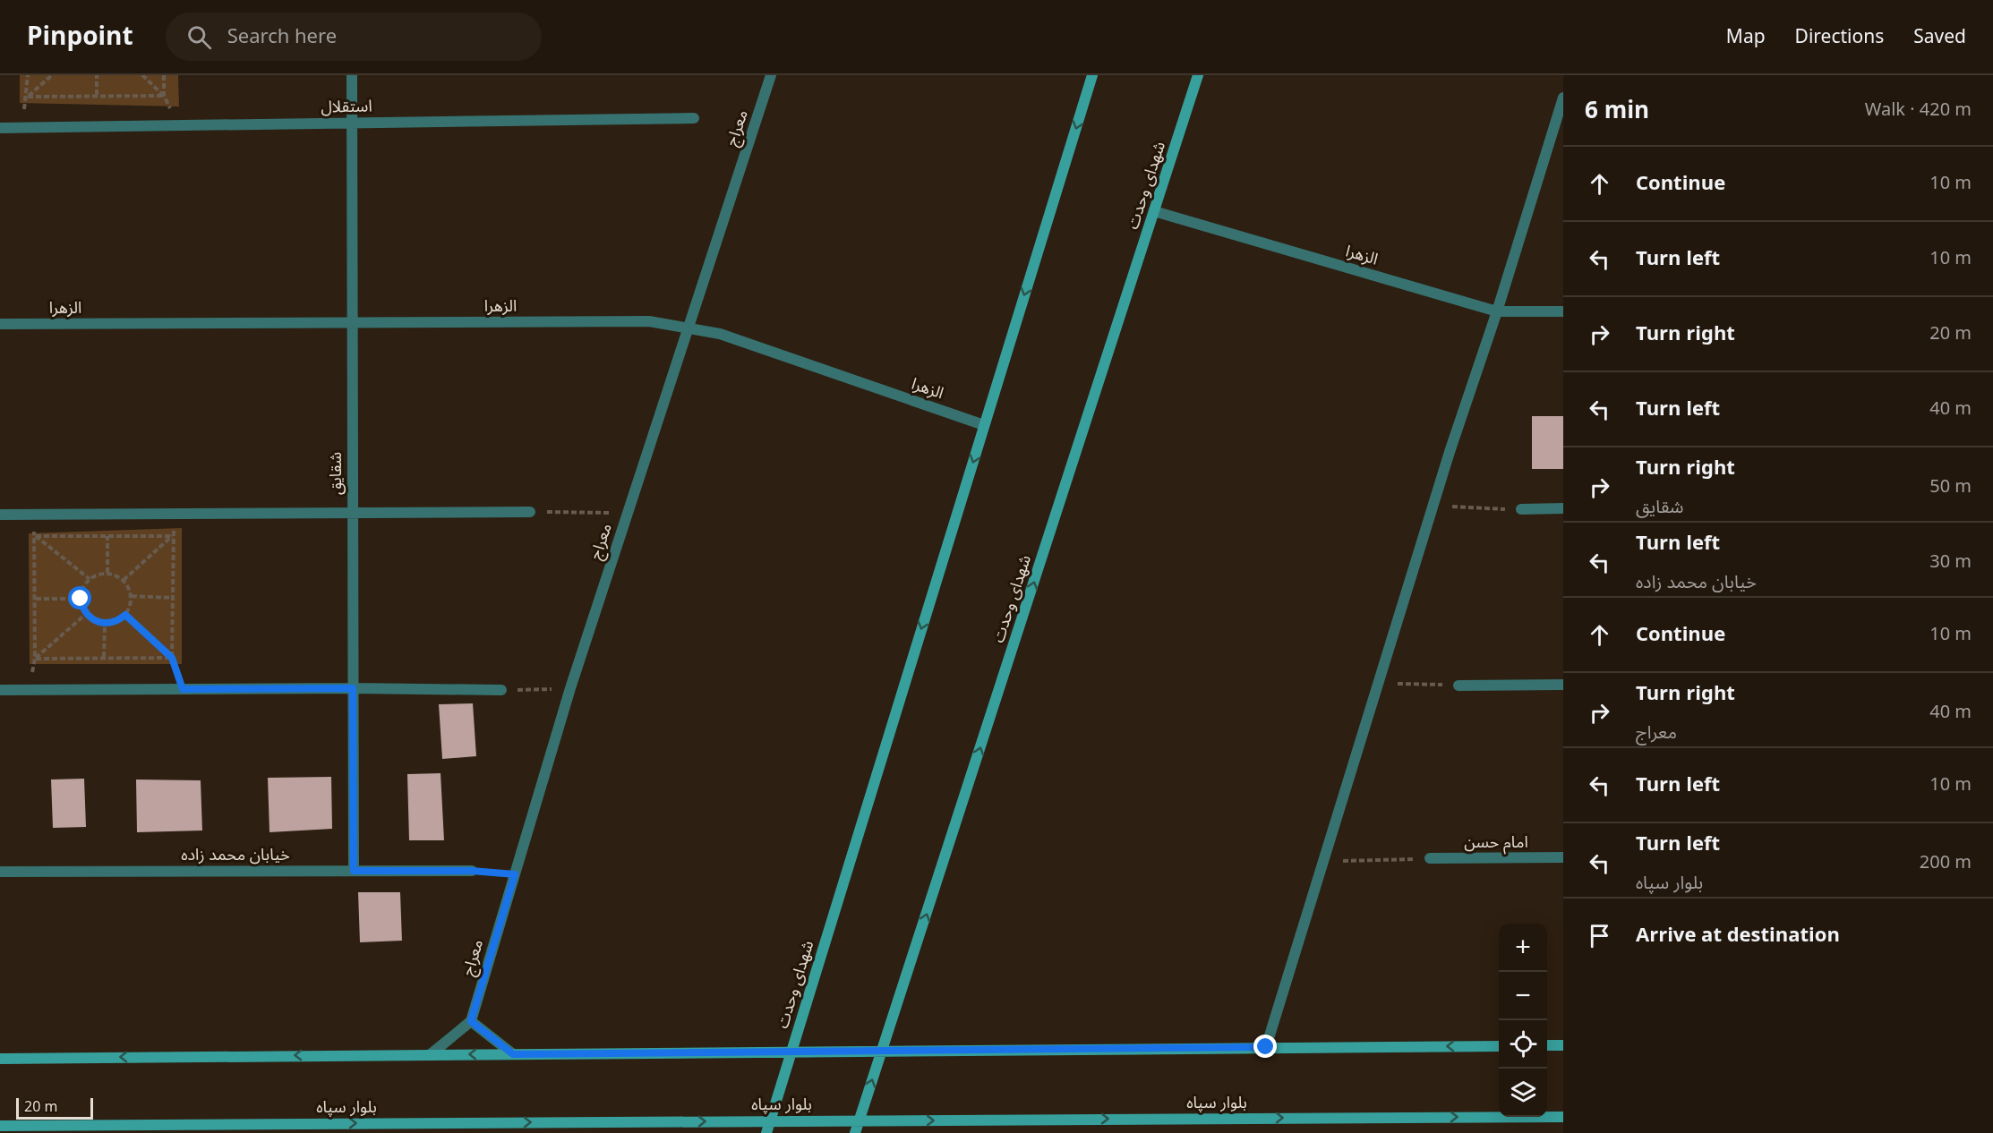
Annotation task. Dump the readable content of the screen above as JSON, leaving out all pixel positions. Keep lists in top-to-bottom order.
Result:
{
  "streets": {
    "main road": ["شهدای وحدت", "بلوار سپاه"],
    "street": [
      "استقلال",
      "معراج",
      "الزهرا",
      "شقایق",
      "امام حسن",
      "خیابان محمد زاده"
    ]
  },
  "crossings": [
    ["استقلال", "شقایق"],
    ["معراج", "الزهرا"],
    ["شهدای وحدت", "الزهرا"],
    ["شهدای وحدت", "بلوار سپاه"],
    ["الزهرا", "شقایق"],
    ["شقایق", "خیابان محمد زاده"]
  ],
  "scale_bar": "20 m",
  "page": {
    "header": "Pinpoint",
    "search": "Search here",
    "nav": ["Map", "Directions", "Saved"],
    "heading": ["6 min", "Walk · 420 m"],
    "list": [
      ["Continue", "10 m"],
      ["Turn left", "10 m"],
      ["Turn right", "20 m"],
      ["Turn left", "40 m"],
      ["Turn right", "شقایق", "50 m"],
      ["Turn left", "خیابان محمد زاده", "30 m"],
      ["Continue", "10 m"],
      ["Turn right", "معراج", "40 m"],
      ["Turn left", "10 m"],
      ["Turn left", "بلوار سپاه", "200 m"],
      "Arrive at destination"
    ],
    "map_buttons": ["+", "−"],
    "scale": "20 m"
  }
}
